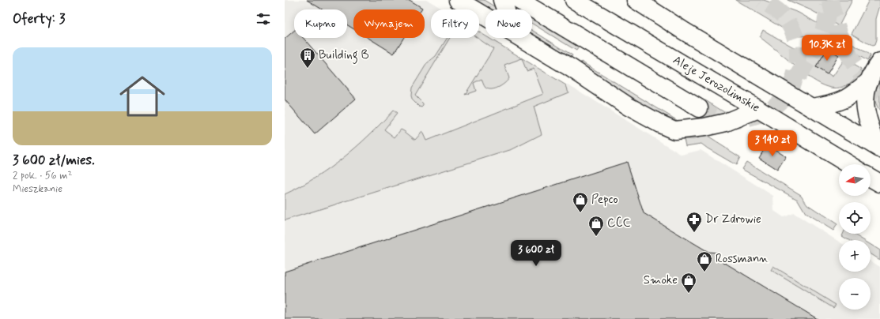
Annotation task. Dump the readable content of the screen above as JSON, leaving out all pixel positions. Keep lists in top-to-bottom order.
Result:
{
  "streets": {
    "main road": ["Aleje Jerozolimskie"]
  },
  "places": {
    "building": ["Building B"],
    "shop": [
      "Pepco",
      "CCC",
      "Rossmann",
      "Smoke"
    ],
    "pharmacy": ["Dr Zdrowie"]
  },
  "north": "left",
  "page": {
    "heading": "Oferty: 3",
    "chip": [
      "Kupno",
      "Wynajem",
      "Filtry",
      "Nowe"
    ],
    "price": ["10.3K zł", "3 140 zł", "3 600 zł"],
    "list": [
      {
        "name": "3 600 zł/mies.",
        "note": "2 pok. · 56 m² · Mieszkanie"
      }
    ],
    "map_buttons": ["+", "−"]
  }
}
